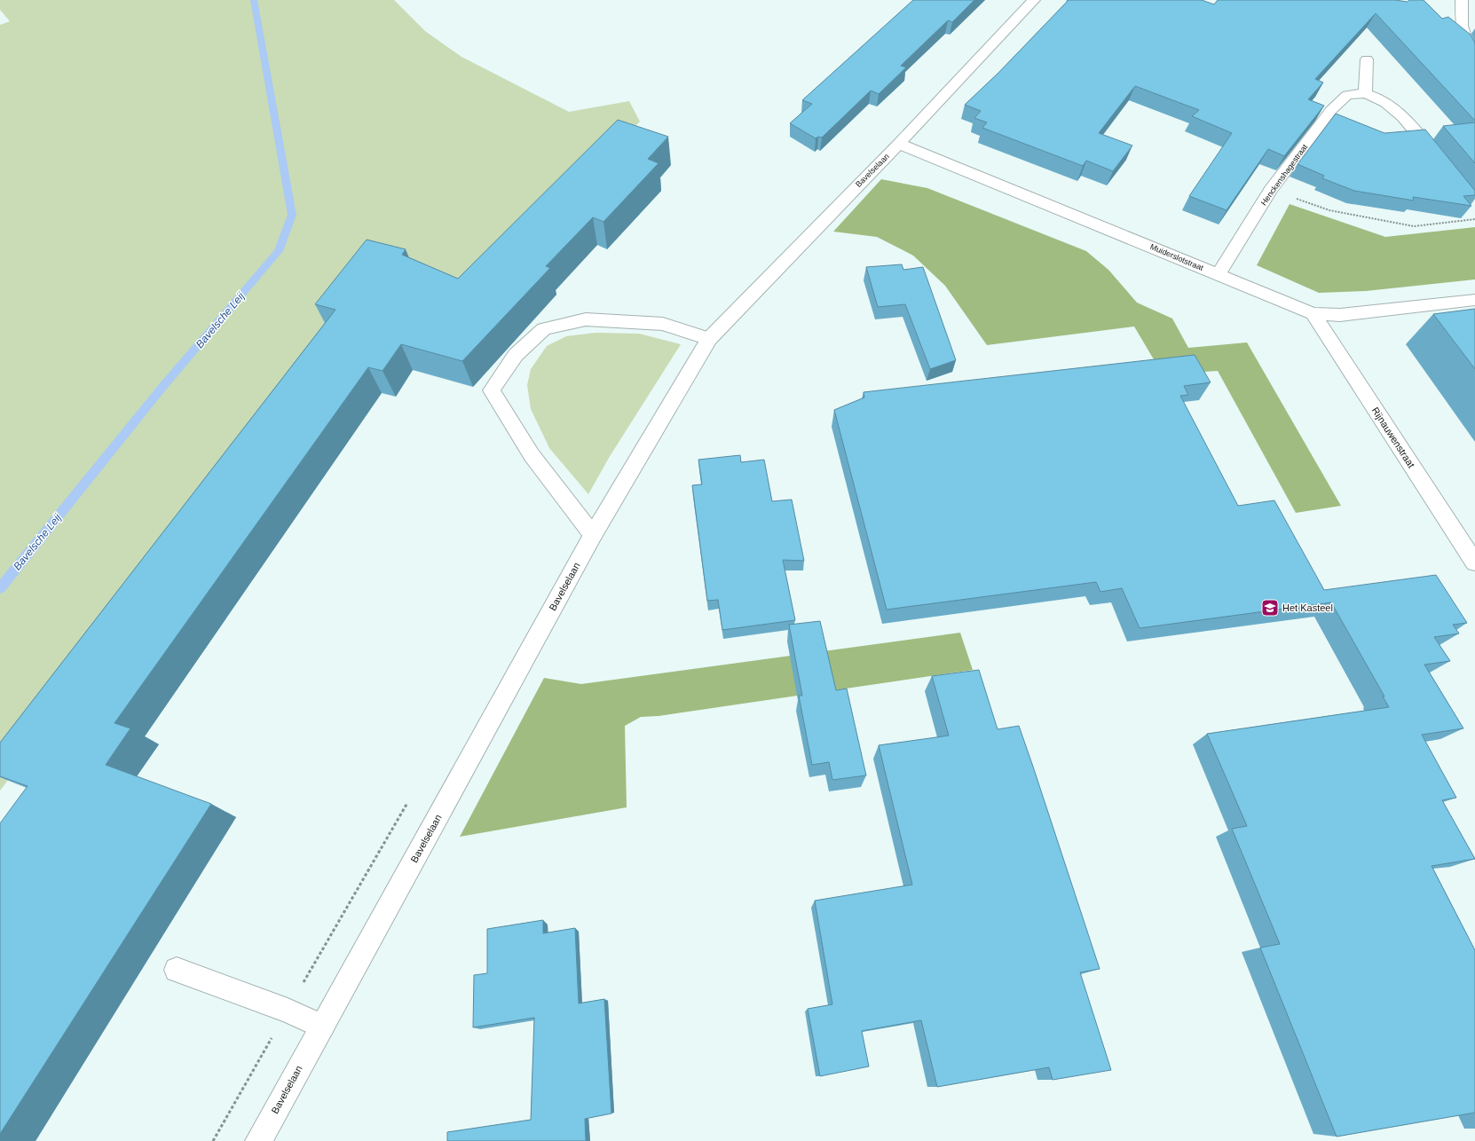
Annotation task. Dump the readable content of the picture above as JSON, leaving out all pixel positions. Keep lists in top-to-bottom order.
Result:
{
  "streets": {
    "street": [
      "Bavelselaan",
      "Henckenshagestraat",
      "Muiderslotstraat",
      "Rijnauwenstraat"
    ]
  },
  "crossings": [
    ["Bavelselaan", "Muiderslotstraat"],
    ["Henckenshagestraat", "Muiderslotstraat"],
    ["Muiderslotstraat", "Rijnauwenstraat"]
  ],
  "water": ["Bavelsche Leij"],
  "places": {
    "school or university": ["Het Kasteel"]
  }
}
